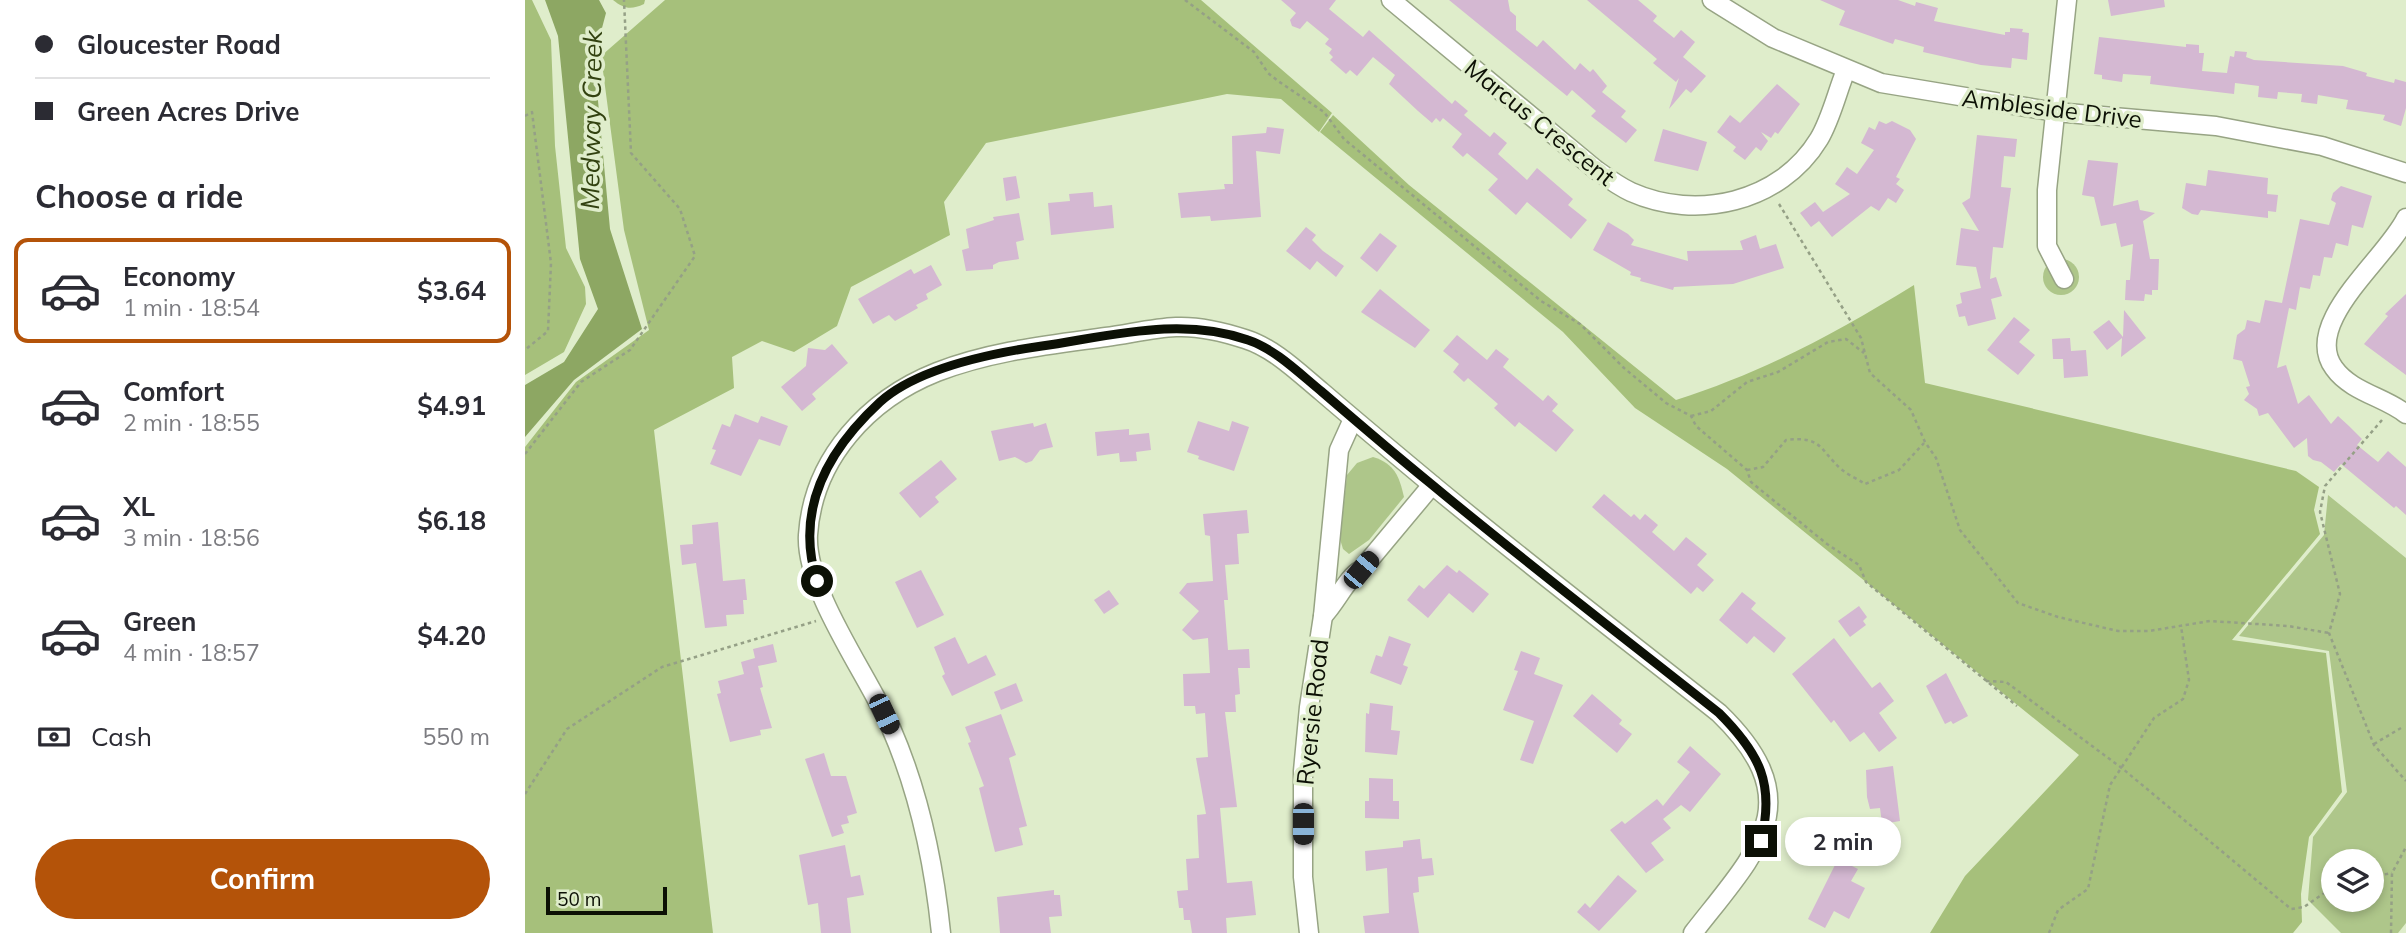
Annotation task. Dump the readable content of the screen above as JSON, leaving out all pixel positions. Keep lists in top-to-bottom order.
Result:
{
  "streets": {
    "street": ["Ambleside Drive", "Marcus Crescent", "Ryersie Road"]
  },
  "crossings": [
    ["Ambleside Drive", "Marcus Crescent"]
  ],
  "water": ["Medway Creek"],
  "scale_bar": "50 m",
  "page": {
    "banner": ["Gloucester Road", "Green Acres Drive"],
    "heading": "Choose a ride",
    "list": [
      {
        "name": "Economy",
        "note": "1 min · 18:54",
        "value": "$3.64"
      },
      {
        "name": "Comfort",
        "note": "2 min · 18:55",
        "value": "$4.91"
      },
      {
        "name": "XL",
        "note": "3 min · 18:56",
        "value": "$6.18"
      },
      {
        "name": "Green",
        "note": "4 min · 18:57",
        "value": "$4.20"
      }
    ],
    "pay": ["Cash", "550 m"],
    "bubble": "2 min",
    "buttons": "Confirm",
    "scale": "50 m"
  }
}
